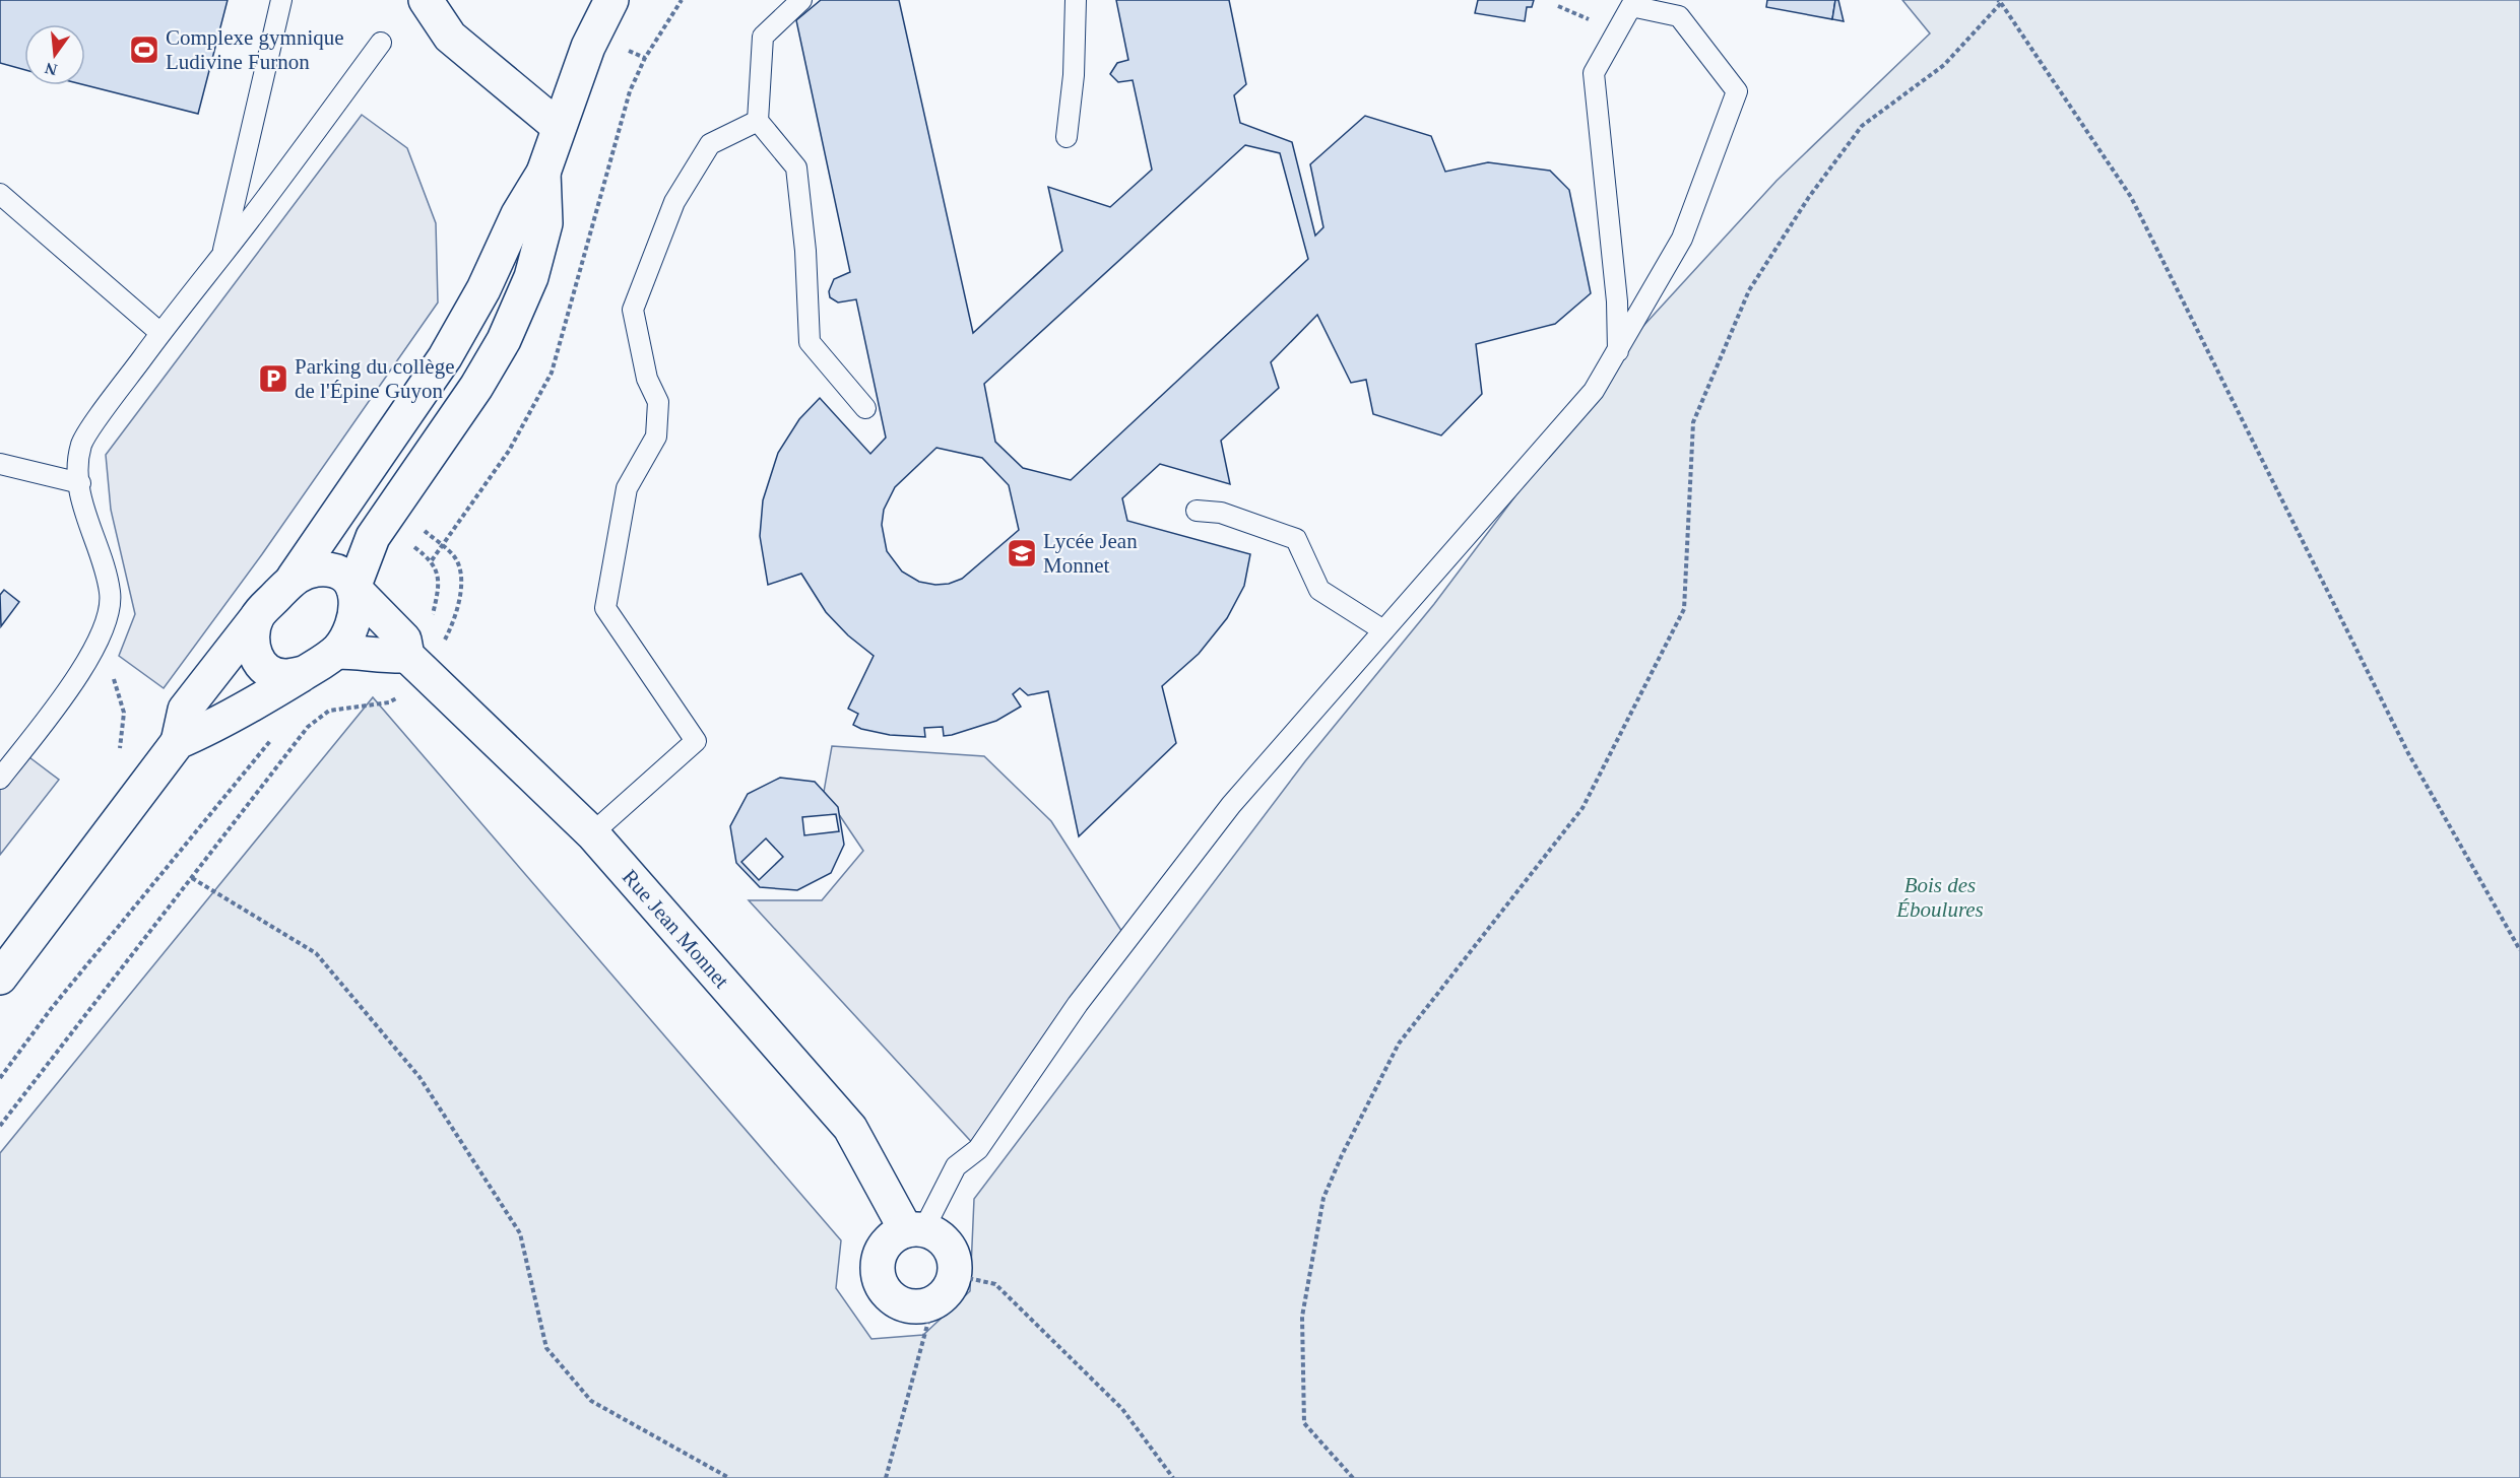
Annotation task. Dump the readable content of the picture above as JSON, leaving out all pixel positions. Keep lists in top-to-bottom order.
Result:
{
  "streets": {
    "main road": ["Rue Jean Monnet"]
  },
  "parks": ["Bois des Éboulures"],
  "places": {
    "sports": ["Complexe gymnique Ludivine Furnon"],
    "parking": ["Parking du collège de l'Épine Guyon"],
    "school or university": ["Lycée Jean Monnet"]
  },
  "north": "bottom"
}
